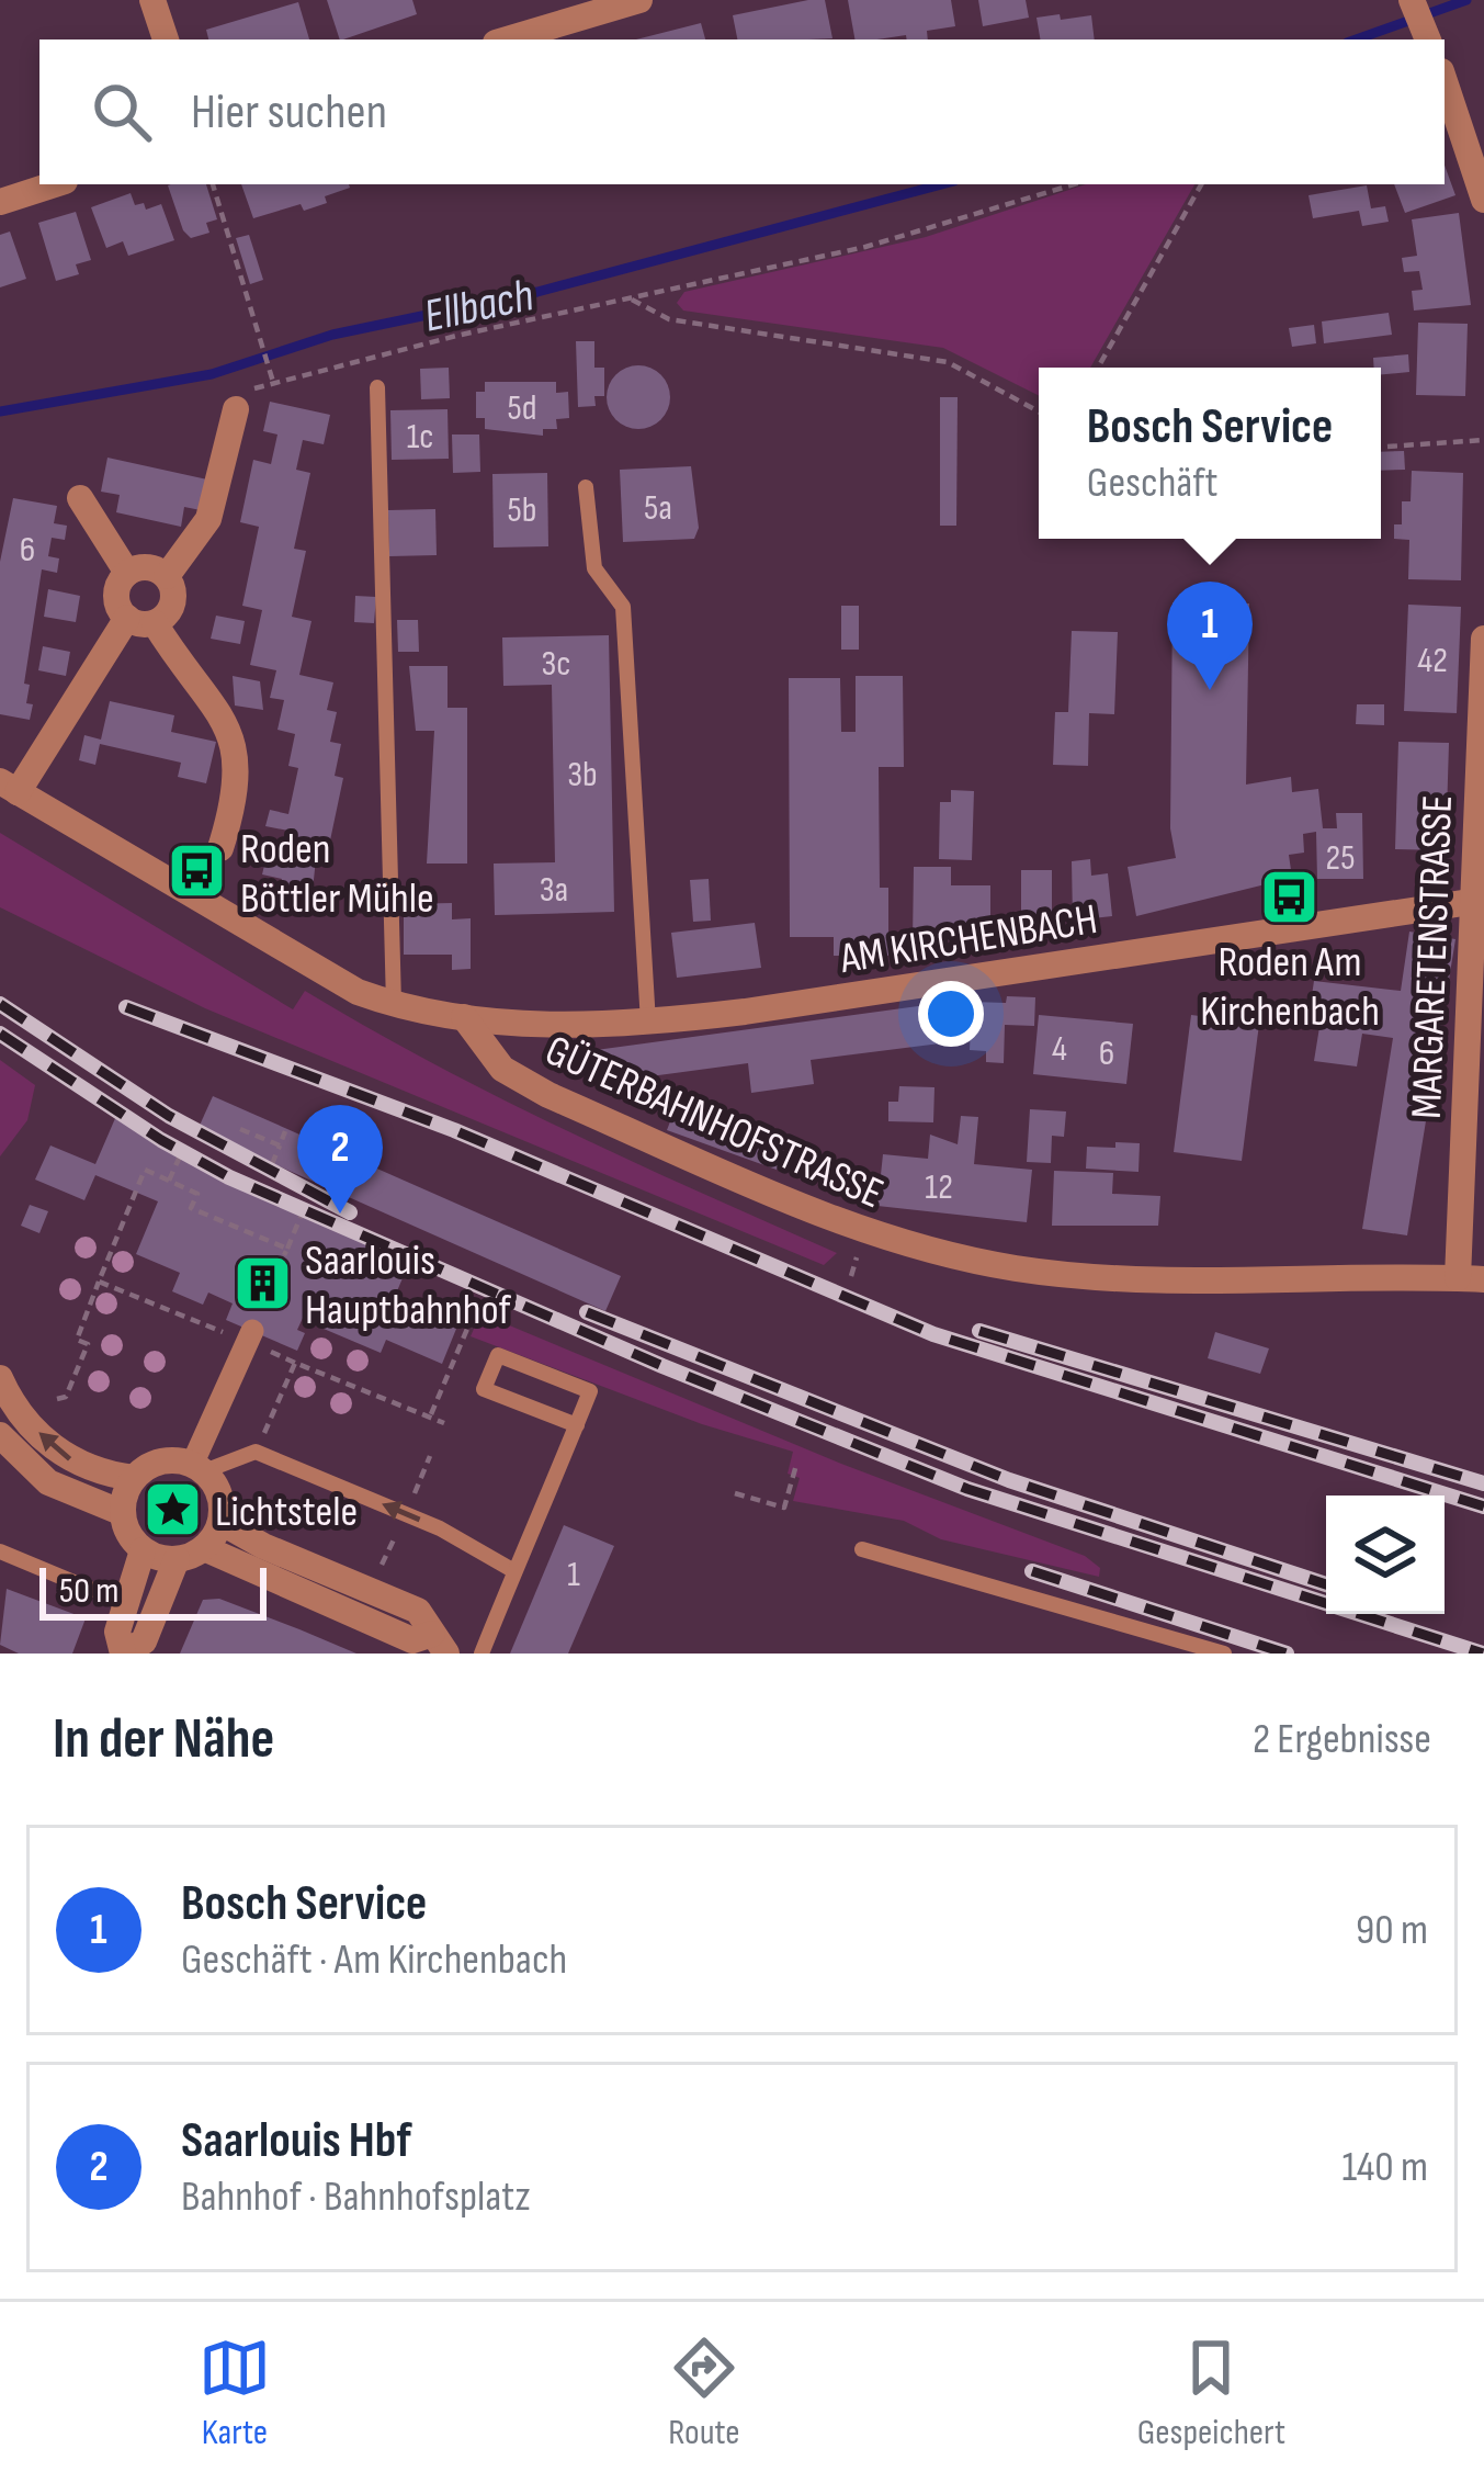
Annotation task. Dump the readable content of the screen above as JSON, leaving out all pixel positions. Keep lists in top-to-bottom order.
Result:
{
  "streets": {
    "street": ["AM KIRCHENBACH", "MARGARETENSTRASSE", "GÜTERBAHNHOFSTRASSE"]
  },
  "crossings": [
    ["AM KIRCHENBACH", "MARGARETENSTRASSE"],
    ["AM KIRCHENBACH", "GÜTERBAHNHOFSTRASSE"],
    ["MARGARETENSTRASSE", "GÜTERBAHNHOFSTRASSE"]
  ],
  "water": ["Ellbach"],
  "places": {
    "bus stop": ["Roden Böttler Mühle", "Roden Am Kirchenbach"],
    "building": ["Saarlouis Hauptbahnhof"],
    "place": ["Lichtstele"]
  },
  "house_numbers": [
    "5d",
    "1c",
    "5a",
    "5b",
    "6",
    "42",
    "3c",
    "3b",
    "25",
    "3a",
    "4",
    "6",
    "12",
    "1"
  ],
  "scale_bar": "50 m",
  "page": {
    "search": "Hier suchen",
    "popup": ["Bosch Service", "Geschäft"],
    "pins": ["1", "2"],
    "scale": "50 m",
    "heading": ["In der Nähe", "2 Ergebnisse"],
    "list": [
      {
        "mark": "1",
        "name": "Bosch Service",
        "note": "Geschäft · Am Kirchenbach",
        "value": "90 m"
      },
      {
        "mark": "2",
        "name": "Saarlouis Hbf",
        "note": "Bahnhof · Bahnhofsplatz",
        "value": "140 m"
      }
    ],
    "nav": ["Karte", "Route", "Gespeichert"]
  }
}
